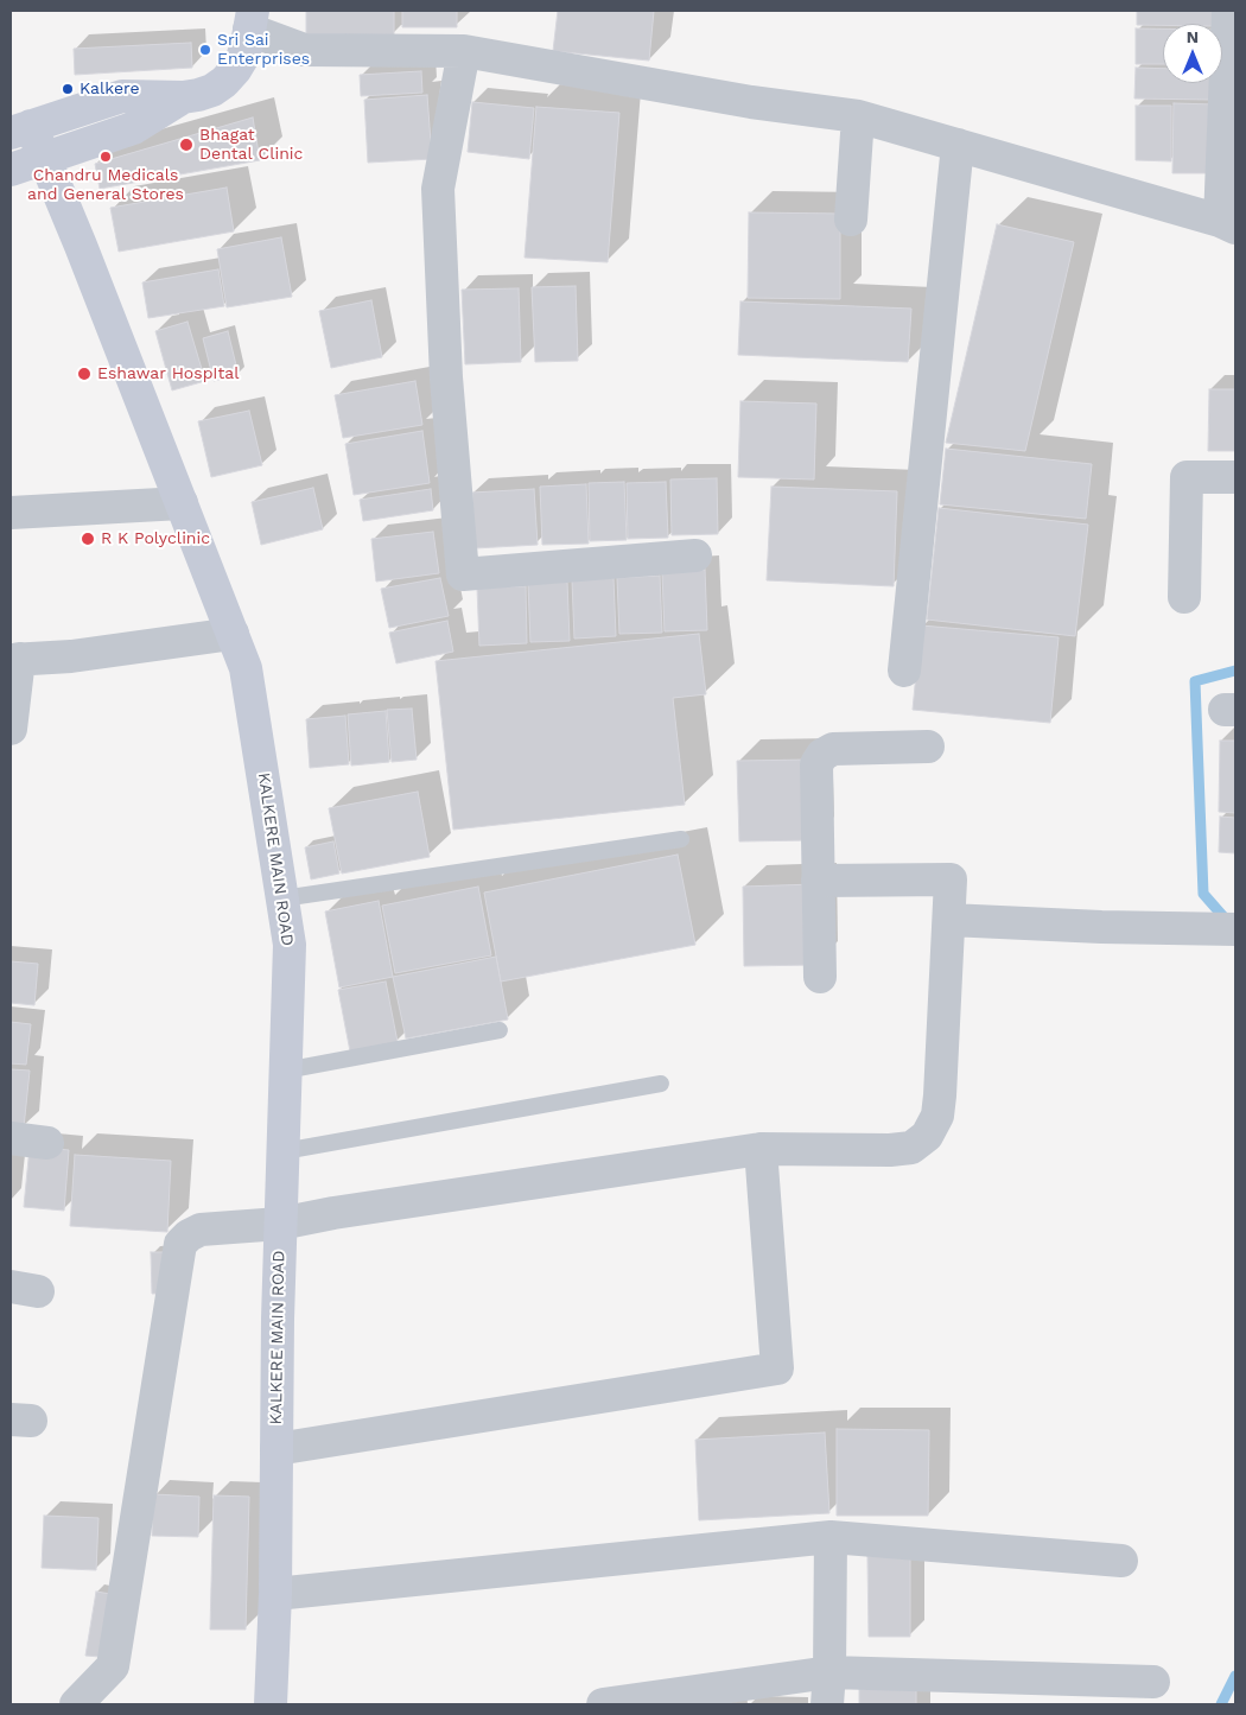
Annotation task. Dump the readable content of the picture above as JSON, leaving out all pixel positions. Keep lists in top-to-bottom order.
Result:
{
  "streets": {
    "street": ["KALKERE MAIN ROAD"]
  },
  "places": [
    "Sri Sai Enterprises",
    "Kalkere",
    "Bhagat Dental Clinic",
    "Chandru Medicals and General Stores",
    "Eshawar HospItal",
    "R K Polyclinic"
  ],
  "north": "top"
}
